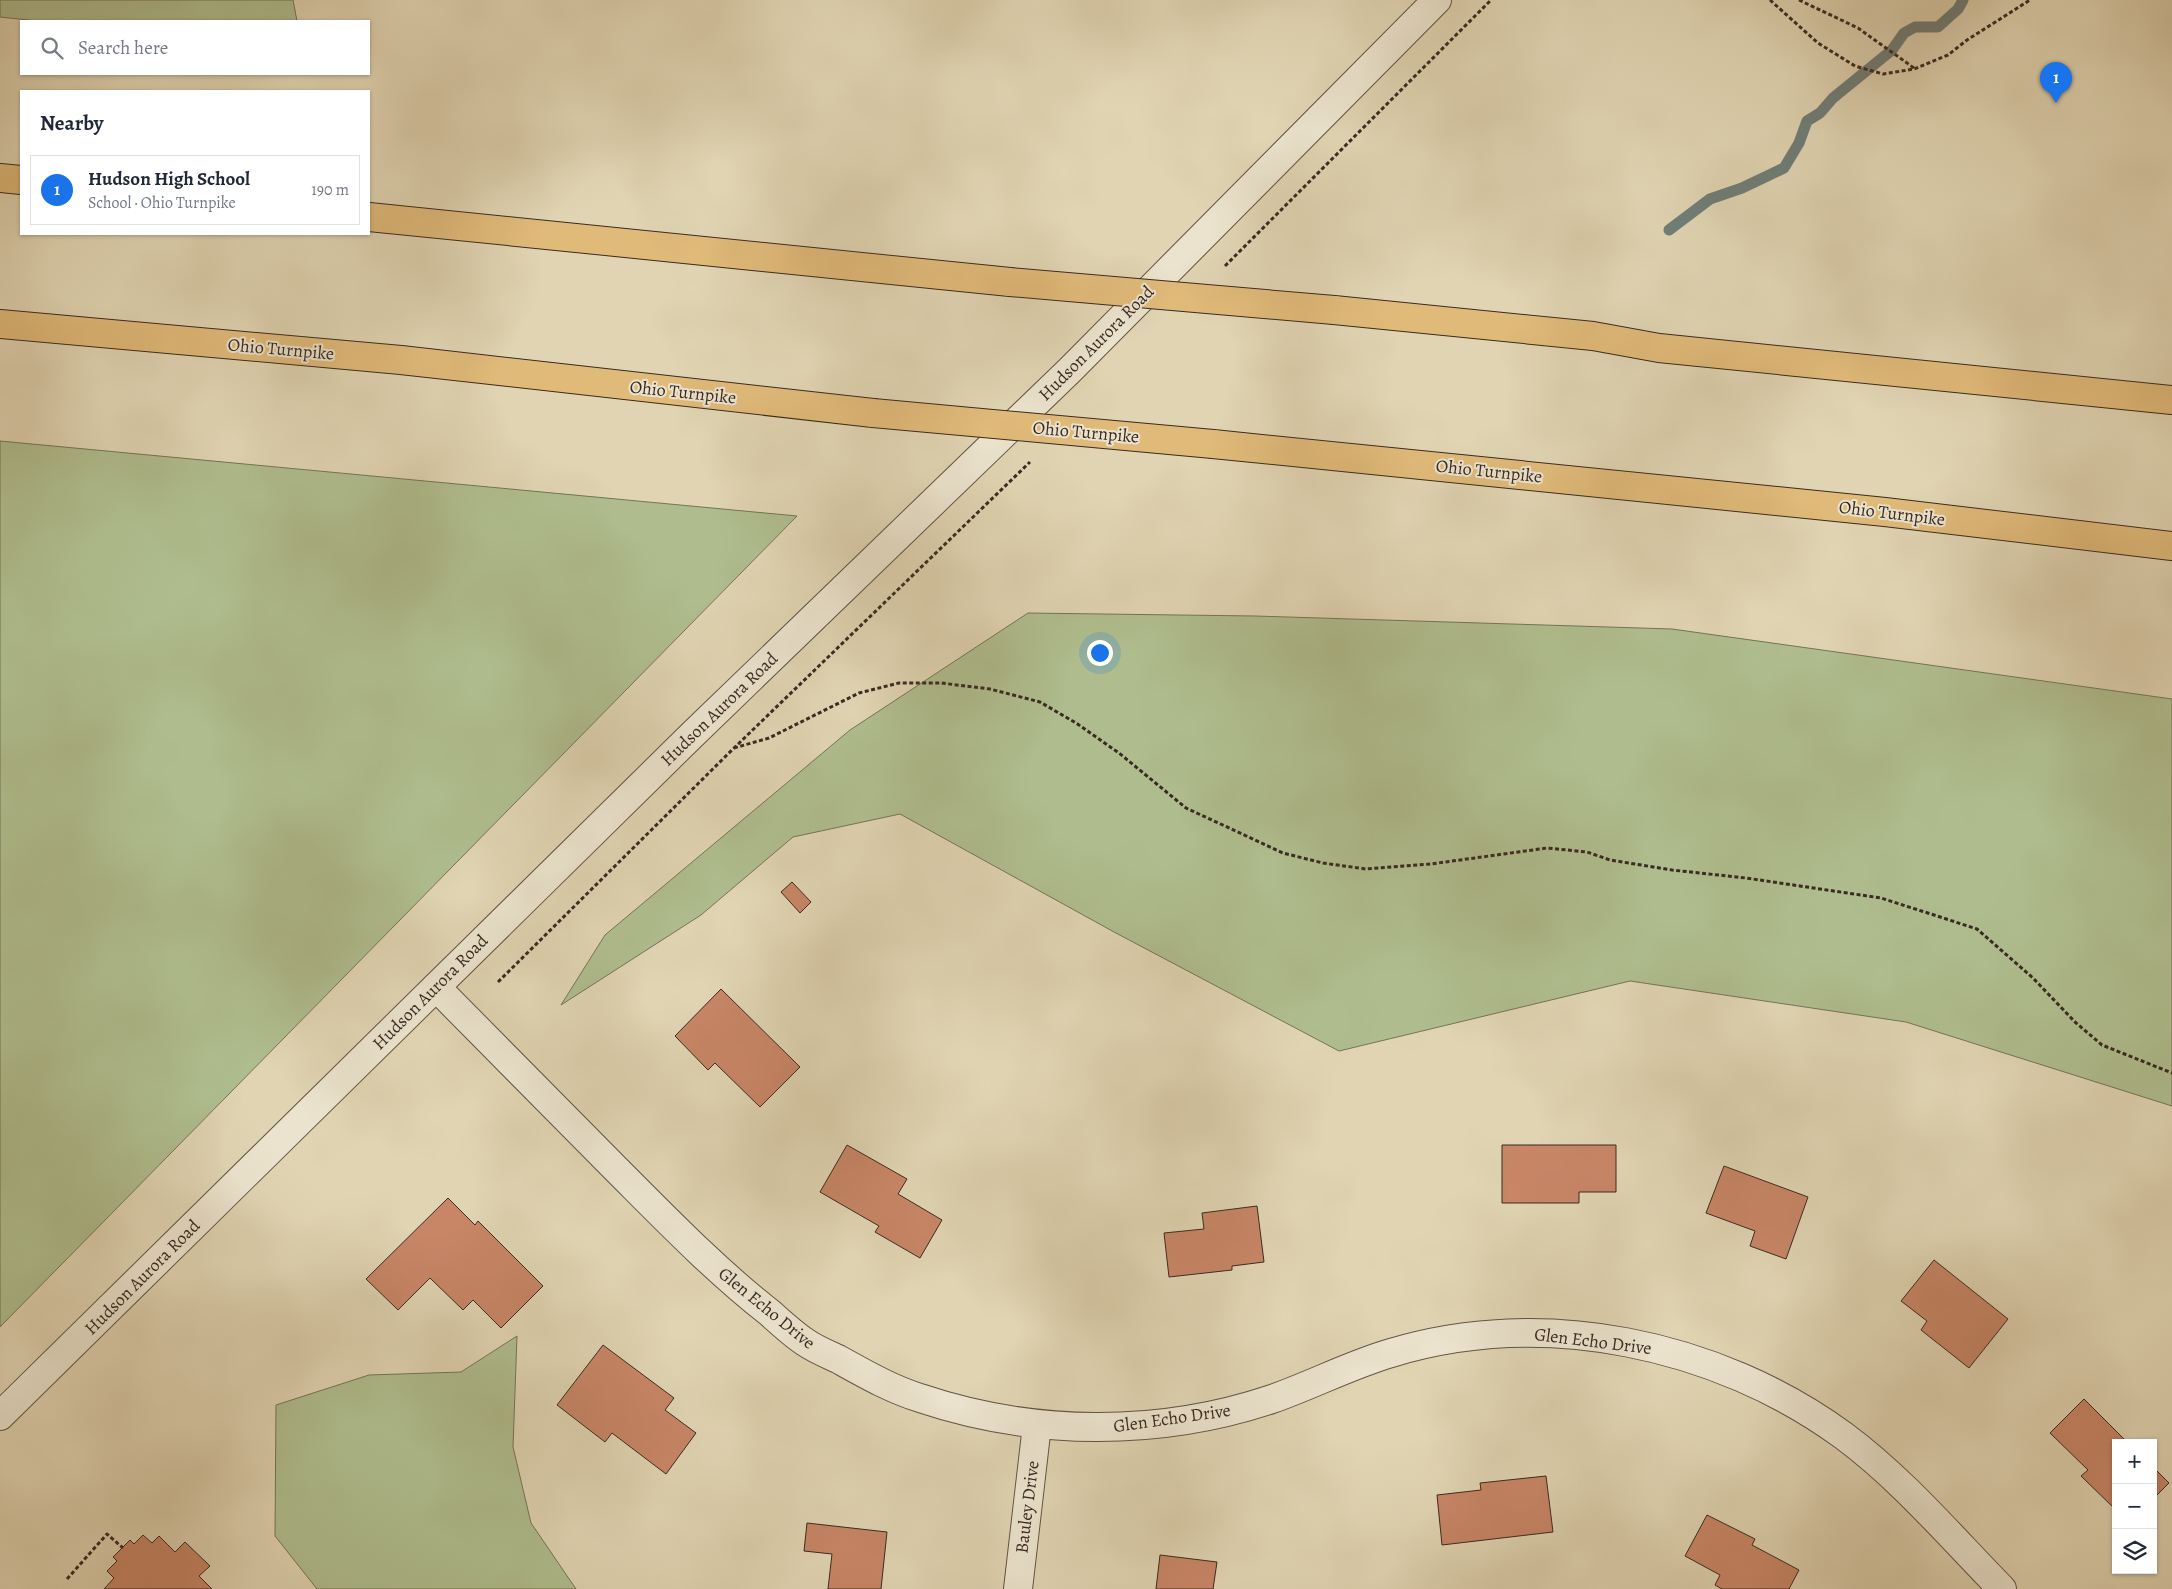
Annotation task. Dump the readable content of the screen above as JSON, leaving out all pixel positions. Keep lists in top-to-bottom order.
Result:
{
  "streets": {
    "highway": ["Ohio Turnpike"],
    "street": ["Hudson Aurora Road", "Glen Echo Drive", "Bauley Drive"]
  },
  "crossings": [
    ["Hudson Aurora Road", "Glen Echo Drive"],
    ["Glen Echo Drive", "Bauley Drive"]
  ],
  "page": {
    "search": "Search here",
    "pins": "1",
    "heading": "Nearby",
    "list": [
      {
        "mark": "1",
        "name": "Hudson High School",
        "note": "School · Ohio Turnpike",
        "value": "190 m"
      }
    ],
    "map_buttons": ["+", "−"]
  }
}
